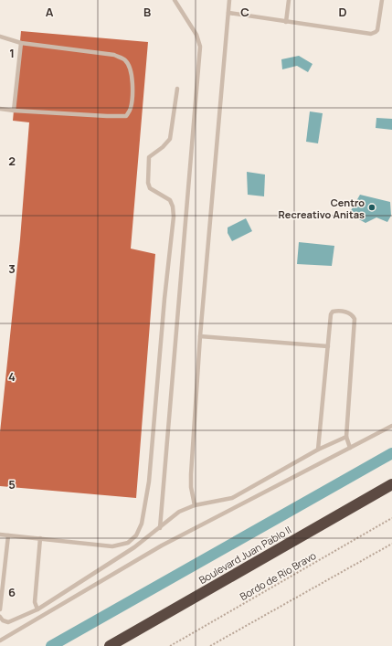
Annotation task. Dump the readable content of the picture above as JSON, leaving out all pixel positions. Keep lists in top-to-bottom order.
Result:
{
  "streets": {
    "highway": ["Boulevard Juan Pablo II"],
    "path": ["Bordo de Rio Bravo"]
  },
  "places": ["Centro Recreativo Anitas"],
  "grid": {
    "columns": [
      "A",
      "B",
      "C",
      "D"
    ],
    "rows": [
      "1",
      "2",
      "3",
      "4",
      "5",
      "6"
    ]
  }
}
